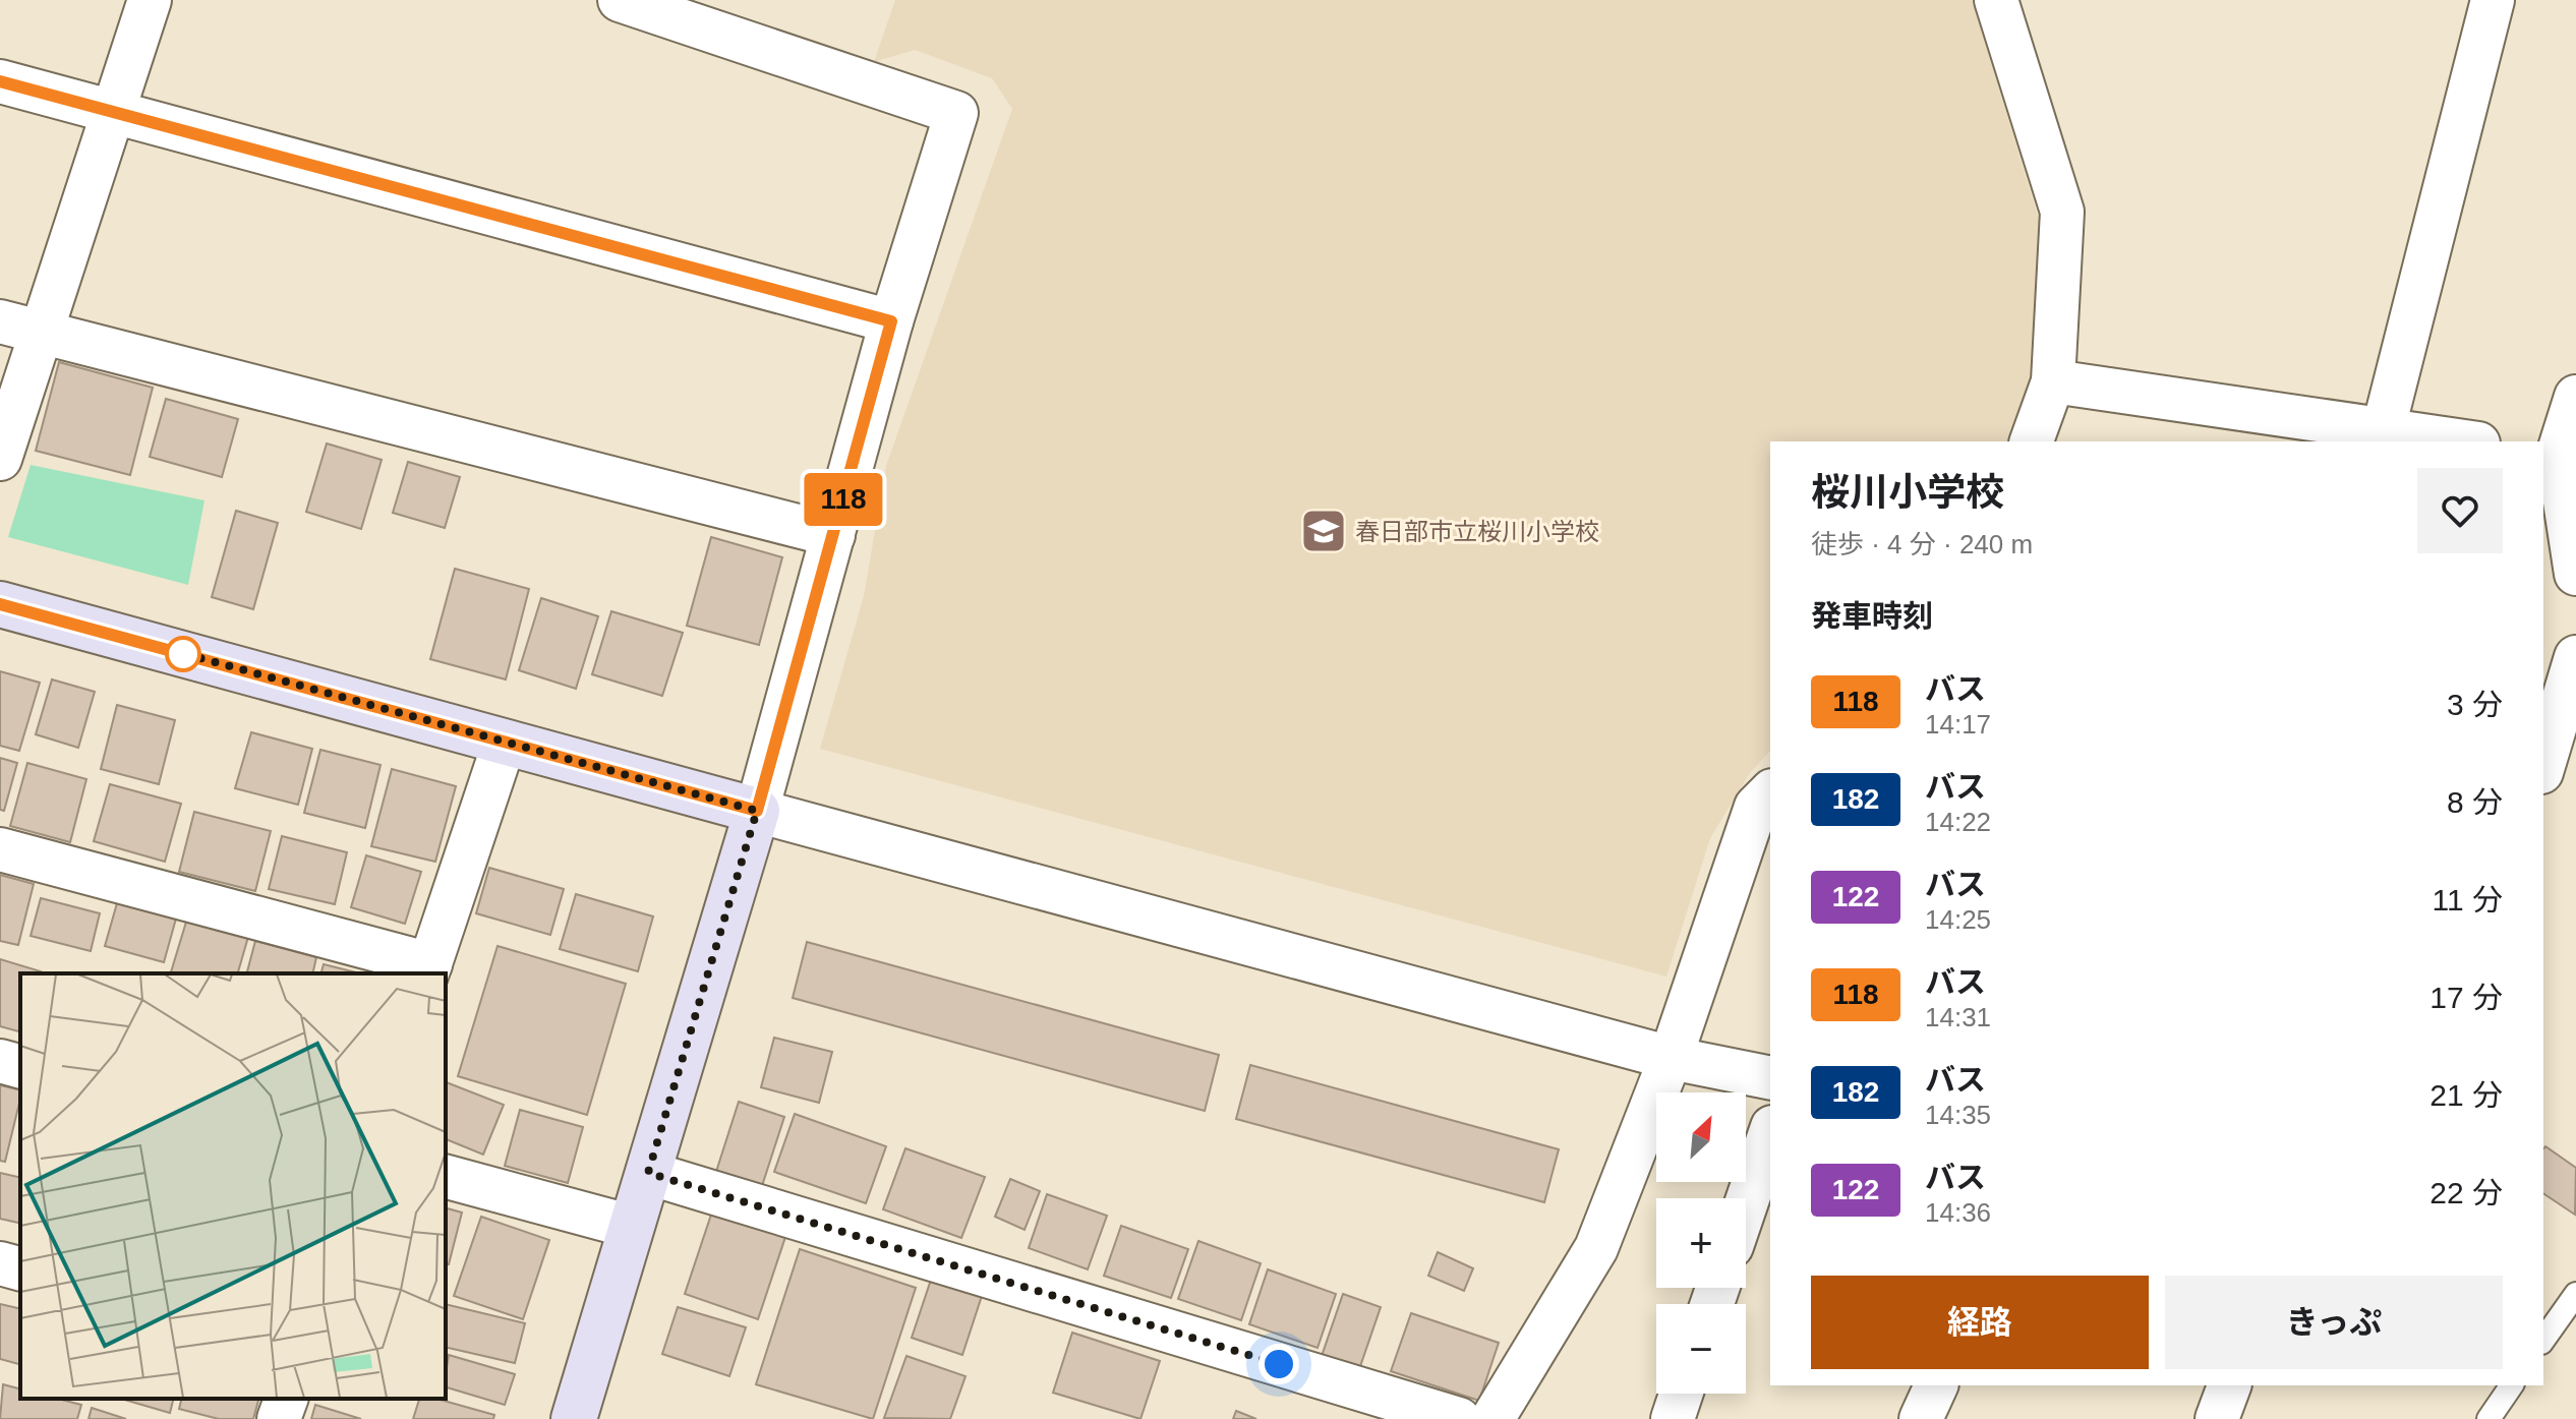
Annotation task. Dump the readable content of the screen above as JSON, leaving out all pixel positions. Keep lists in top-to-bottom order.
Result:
{
  "places": {
    "school or university": ["春日部市立桜川小学校"]
  },
  "lines": ["bus line 118"],
  "north": "top right",
  "page": {
    "on_map": "118",
    "heading": [
      ["桜川小学校", "徒歩 · 4 分 · 240 m"],
      "発車時刻"
    ],
    "list": [
      {
        "mark": "118",
        "name": "バス",
        "note": "14:17",
        "value": "3 分"
      },
      {
        "mark": "182",
        "name": "バス",
        "note": "14:22",
        "value": "8 分"
      },
      {
        "mark": "122",
        "name": "バス",
        "note": "14:25",
        "value": "11 分"
      },
      {
        "mark": "118",
        "name": "バス",
        "note": "14:31",
        "value": "17 分"
      },
      {
        "mark": "182",
        "name": "バス",
        "note": "14:35",
        "value": "21 分"
      },
      {
        "mark": "122",
        "name": "バス",
        "note": "14:36",
        "value": "22 分"
      }
    ],
    "map_buttons": ["+", "−"],
    "buttons": ["経路", "きっぷ"]
  }
}
